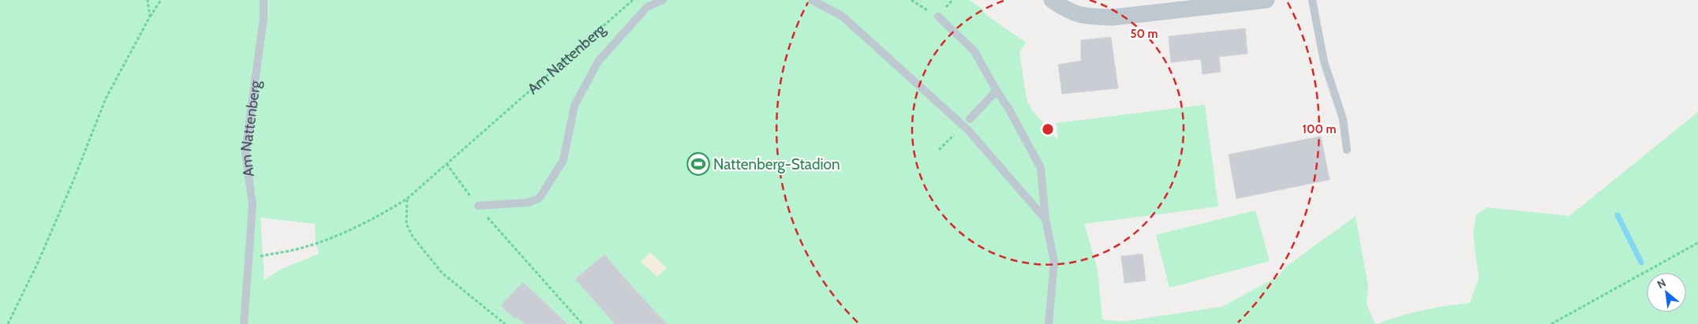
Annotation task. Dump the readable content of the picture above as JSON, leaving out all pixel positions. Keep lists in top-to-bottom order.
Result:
{
  "streets": {
    "lane": ["Am Nattenberg"]
  },
  "places": {
    "sports": ["Nattenberg-Stadion"]
  },
  "north": "top left",
  "rings": ["50 m", "100 m"]
}
